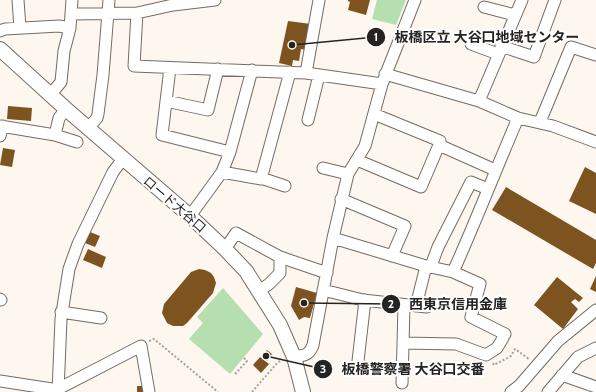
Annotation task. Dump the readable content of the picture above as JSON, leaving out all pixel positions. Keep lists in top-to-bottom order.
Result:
{
  "streets": {
    "main road": ["ロード大谷口"]
  },
  "places": ["板橋区立 大谷口地域センター", "西東京信用金庫", "板橋警察署 大谷口交番"]
}
